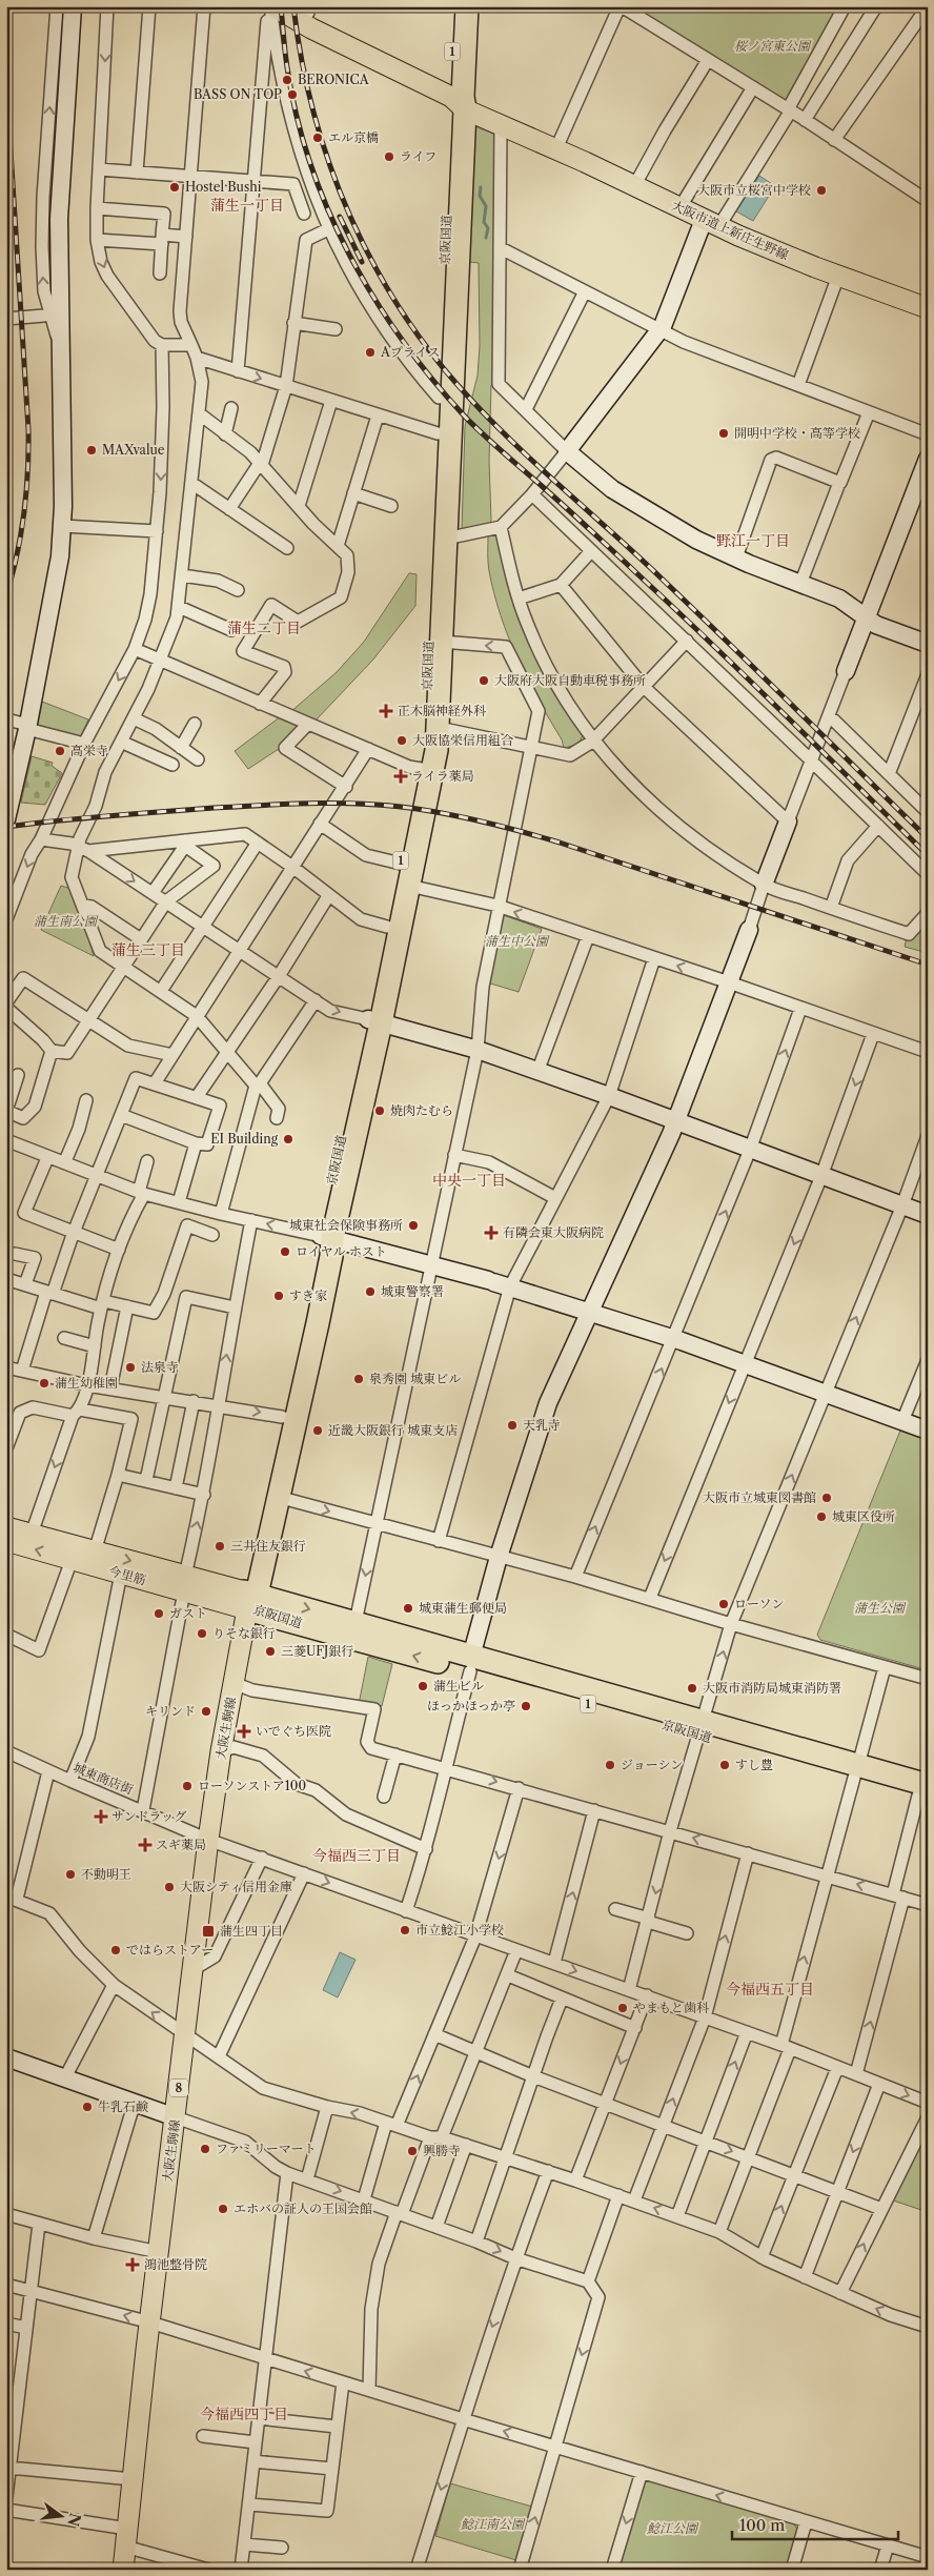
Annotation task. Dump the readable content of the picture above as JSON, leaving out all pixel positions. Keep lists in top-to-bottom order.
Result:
{
  "streets": {
    "highway": ["1", "京阪国道"],
    "main road": [
      "大阪市道上新庄生野線",
      "今里筋",
      "大阪生駒線",
      "8"
    ],
    "street": ["城東商店街"]
  },
  "crossings": [
    ["大阪市道上新庄生野線", "京阪国道"],
    ["京阪国道", "今里筋"],
    ["京阪国道", "大阪生駒線"],
    ["今里筋", "大阪生駒線"],
    ["大阪生駒線", "城東商店街"]
  ],
  "districts": [
    "蒲生一丁目",
    "野江一丁目",
    "蒲生二丁目",
    "蒲生三丁目",
    "中央一丁目",
    "今福西三丁目",
    "今福西五丁目",
    "今福西四丁目"
  ],
  "parks": [
    "桜ノ宮東公園",
    "蒲生南公園",
    "蒲生中公園",
    "蒲生公園",
    "鯰江南公園",
    "鯰江公園"
  ],
  "places": {
    "other": [
      "BERONICA",
      "BASS ON TOP",
      "エル京橋",
      "ライフ",
      "Hostel Bushi",
      "大阪市立桜宮中学校",
      "Aプライス",
      "開明中学校・高等学校",
      "MAXvalue",
      "大阪府大阪自動車税事務所",
      "大阪協栄信用組合",
      "高栄寺",
      "焼肉たむら",
      "EI Building",
      "城東社会保険事務所",
      "ロイヤル ホスト",
      "城東警察署",
      "すき家",
      "法泉寺",
      "泉秀園 城東ビル",
      "蒲生幼稚園",
      "天乳寺",
      "近畿大阪銀行 城東支店",
      "大阪市立城東図書館",
      "城東区役所",
      "三井住友銀行",
      "ローソン",
      "城東蒲生郵便局",
      "ガスト",
      "りそな銀行",
      "三菱UFJ銀行",
      "蒲生ビル",
      "大阪市消防局城東消防署",
      "ほっかほっか亭",
      "キリンド",
      "ジョーシン",
      "すし豊",
      "ローソンストア100",
      "不動明王",
      "大阪シティ信用金庫",
      "市立鯰江小学校",
      "ではらストアー",
      "やまもと歯科",
      "牛乳石鹸",
      "ファミリーマート",
      "興勝寺",
      "エホバの証人の王国会館"
    ],
    "health": [
      "正木脳神経外科",
      "ライラ薬局",
      "有隣会東大阪病院",
      "いでぐち医院",
      "サンドラッグ",
      "スギ薬局",
      "鴻池整骨院"
    ],
    "transit": ["蒲生四丁目"]
  },
  "scale_bar": "100 m",
  "north": "right"
}
